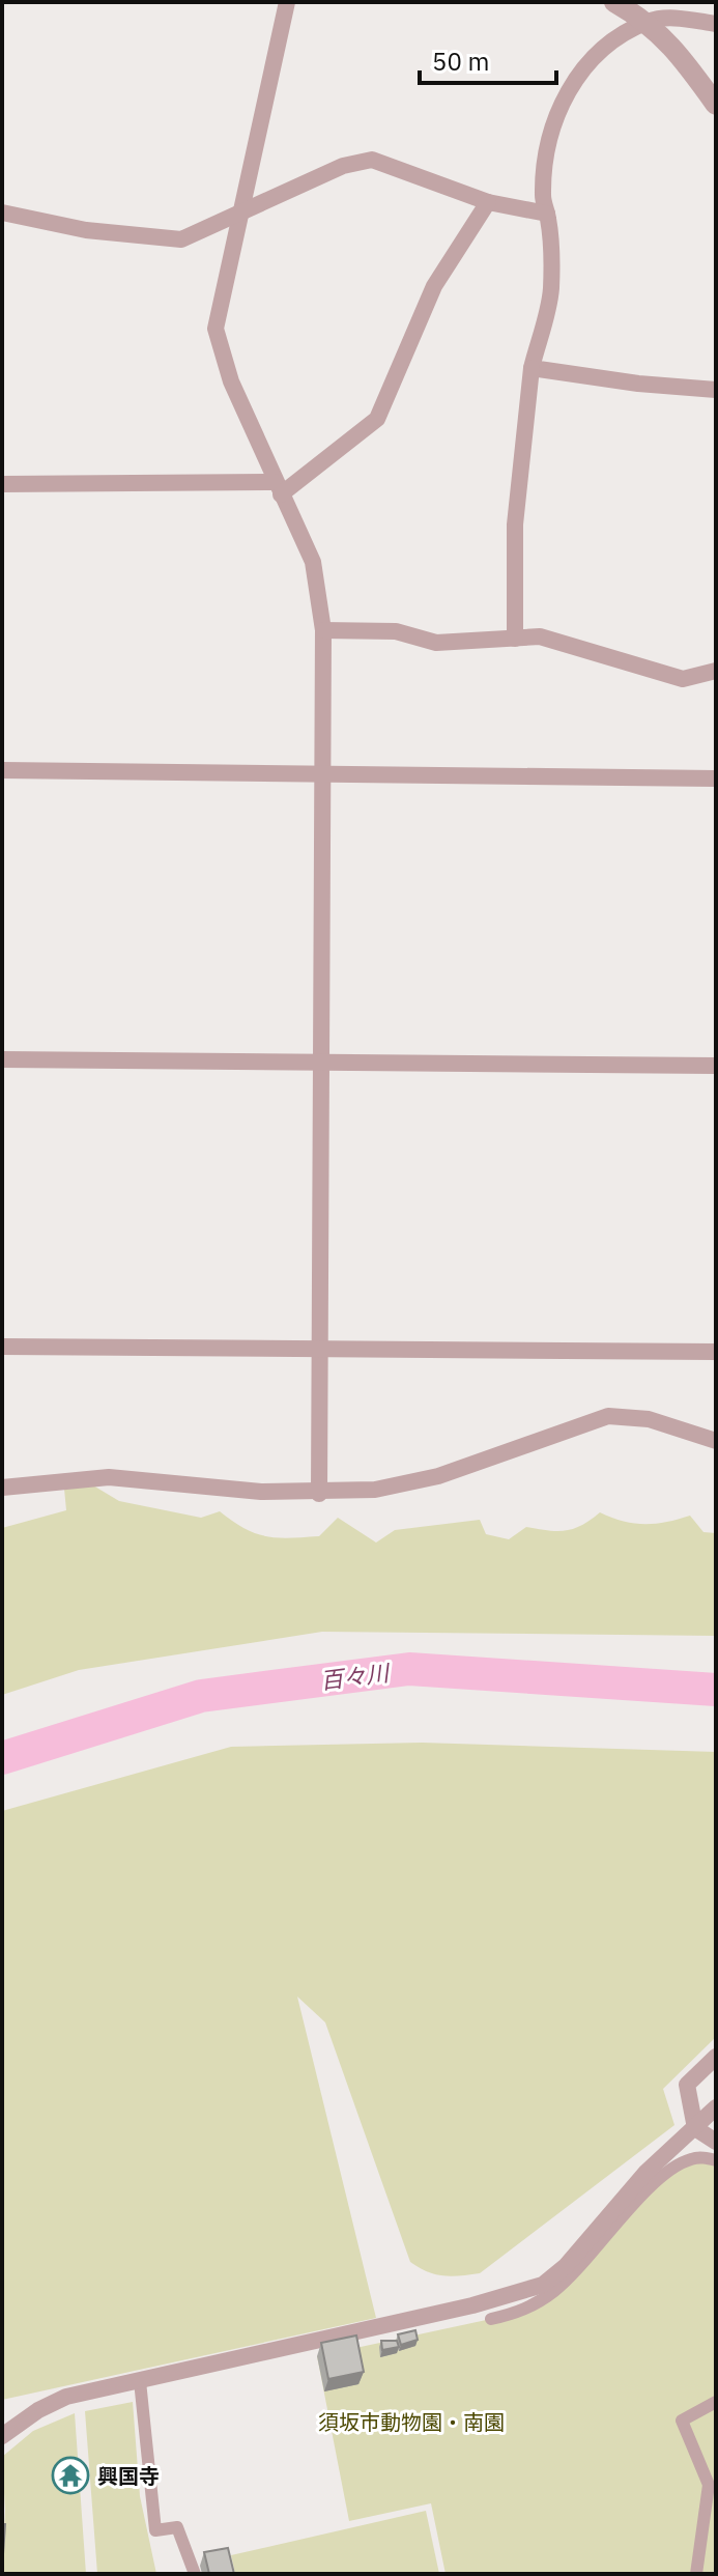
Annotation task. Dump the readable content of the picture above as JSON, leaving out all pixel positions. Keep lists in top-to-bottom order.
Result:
{
  "water": ["百々川"],
  "parks": ["須坂市動物園・南園"],
  "places": {
    "temple": ["興国寺"]
  },
  "scale_bar": "50 m"
}
